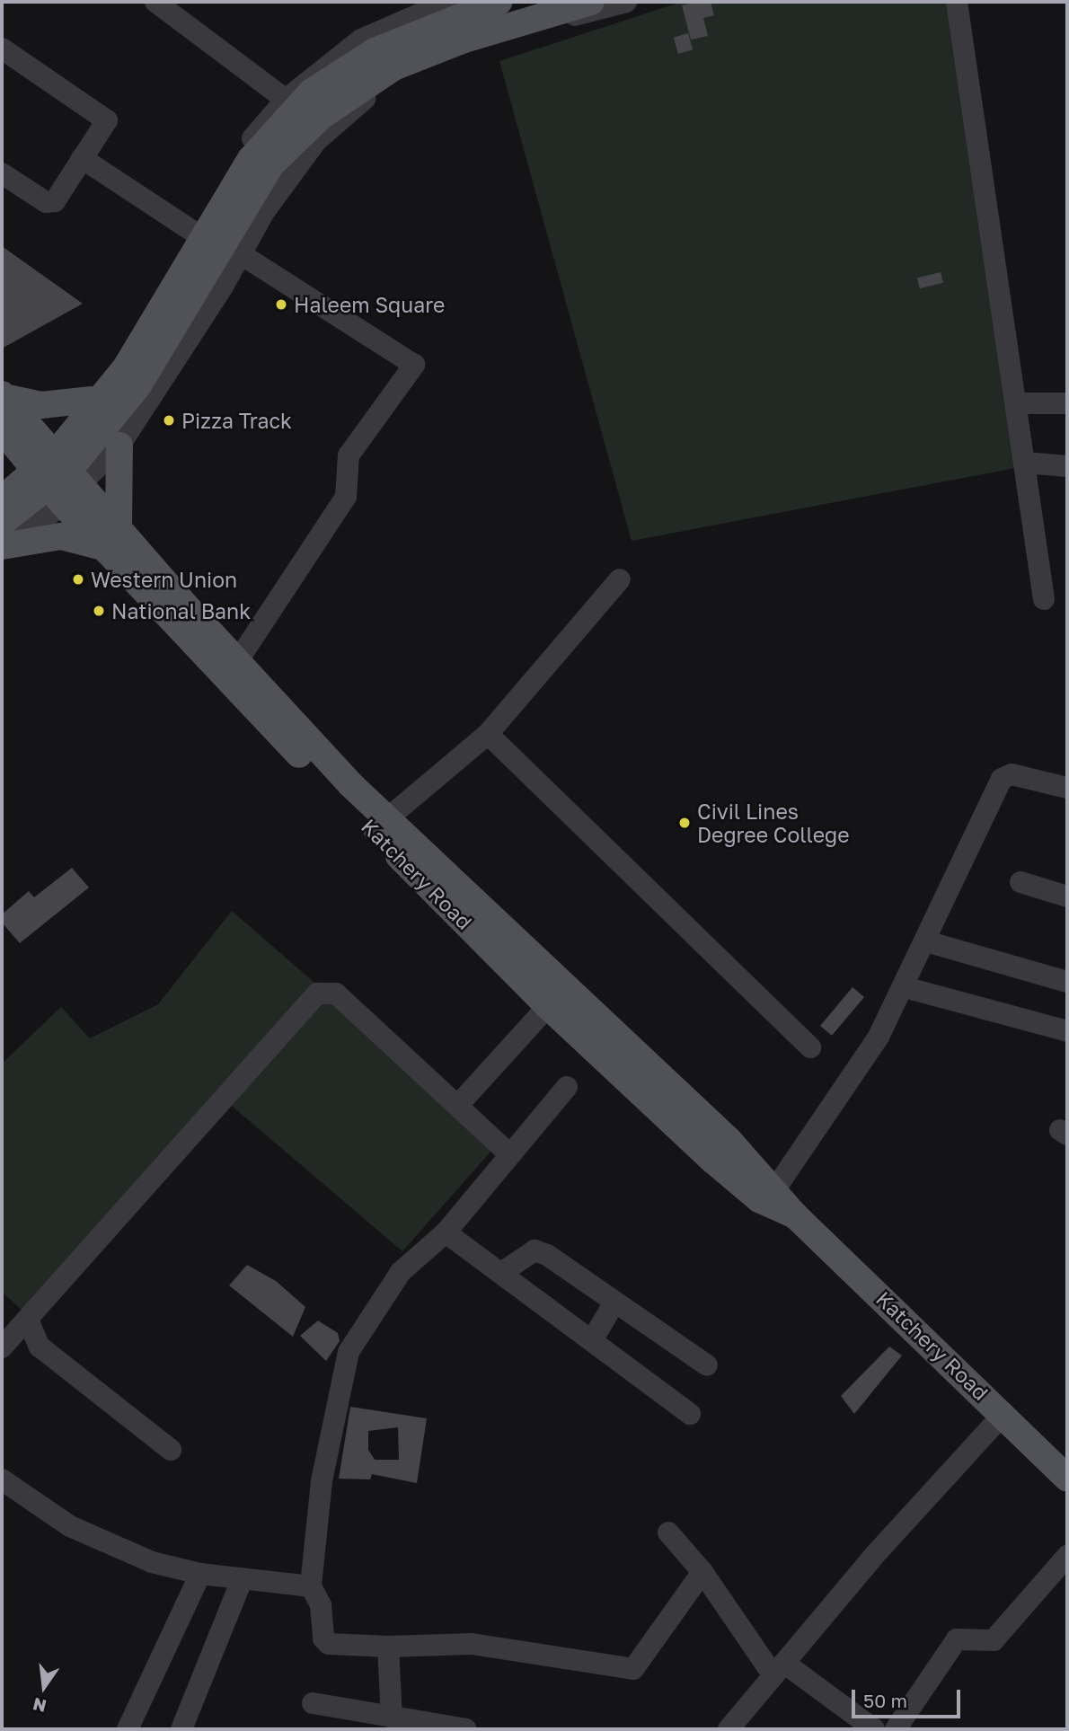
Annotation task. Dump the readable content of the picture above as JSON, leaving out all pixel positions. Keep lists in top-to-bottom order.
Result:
{
  "streets": {
    "main road": ["Katchery Road"]
  },
  "places": [
    "Haleem Square",
    "Pizza Track",
    "Western Union",
    "National Bank",
    "Civil Lines Degree College"
  ],
  "scale_bar": "50 m",
  "north": "bottom"
}
